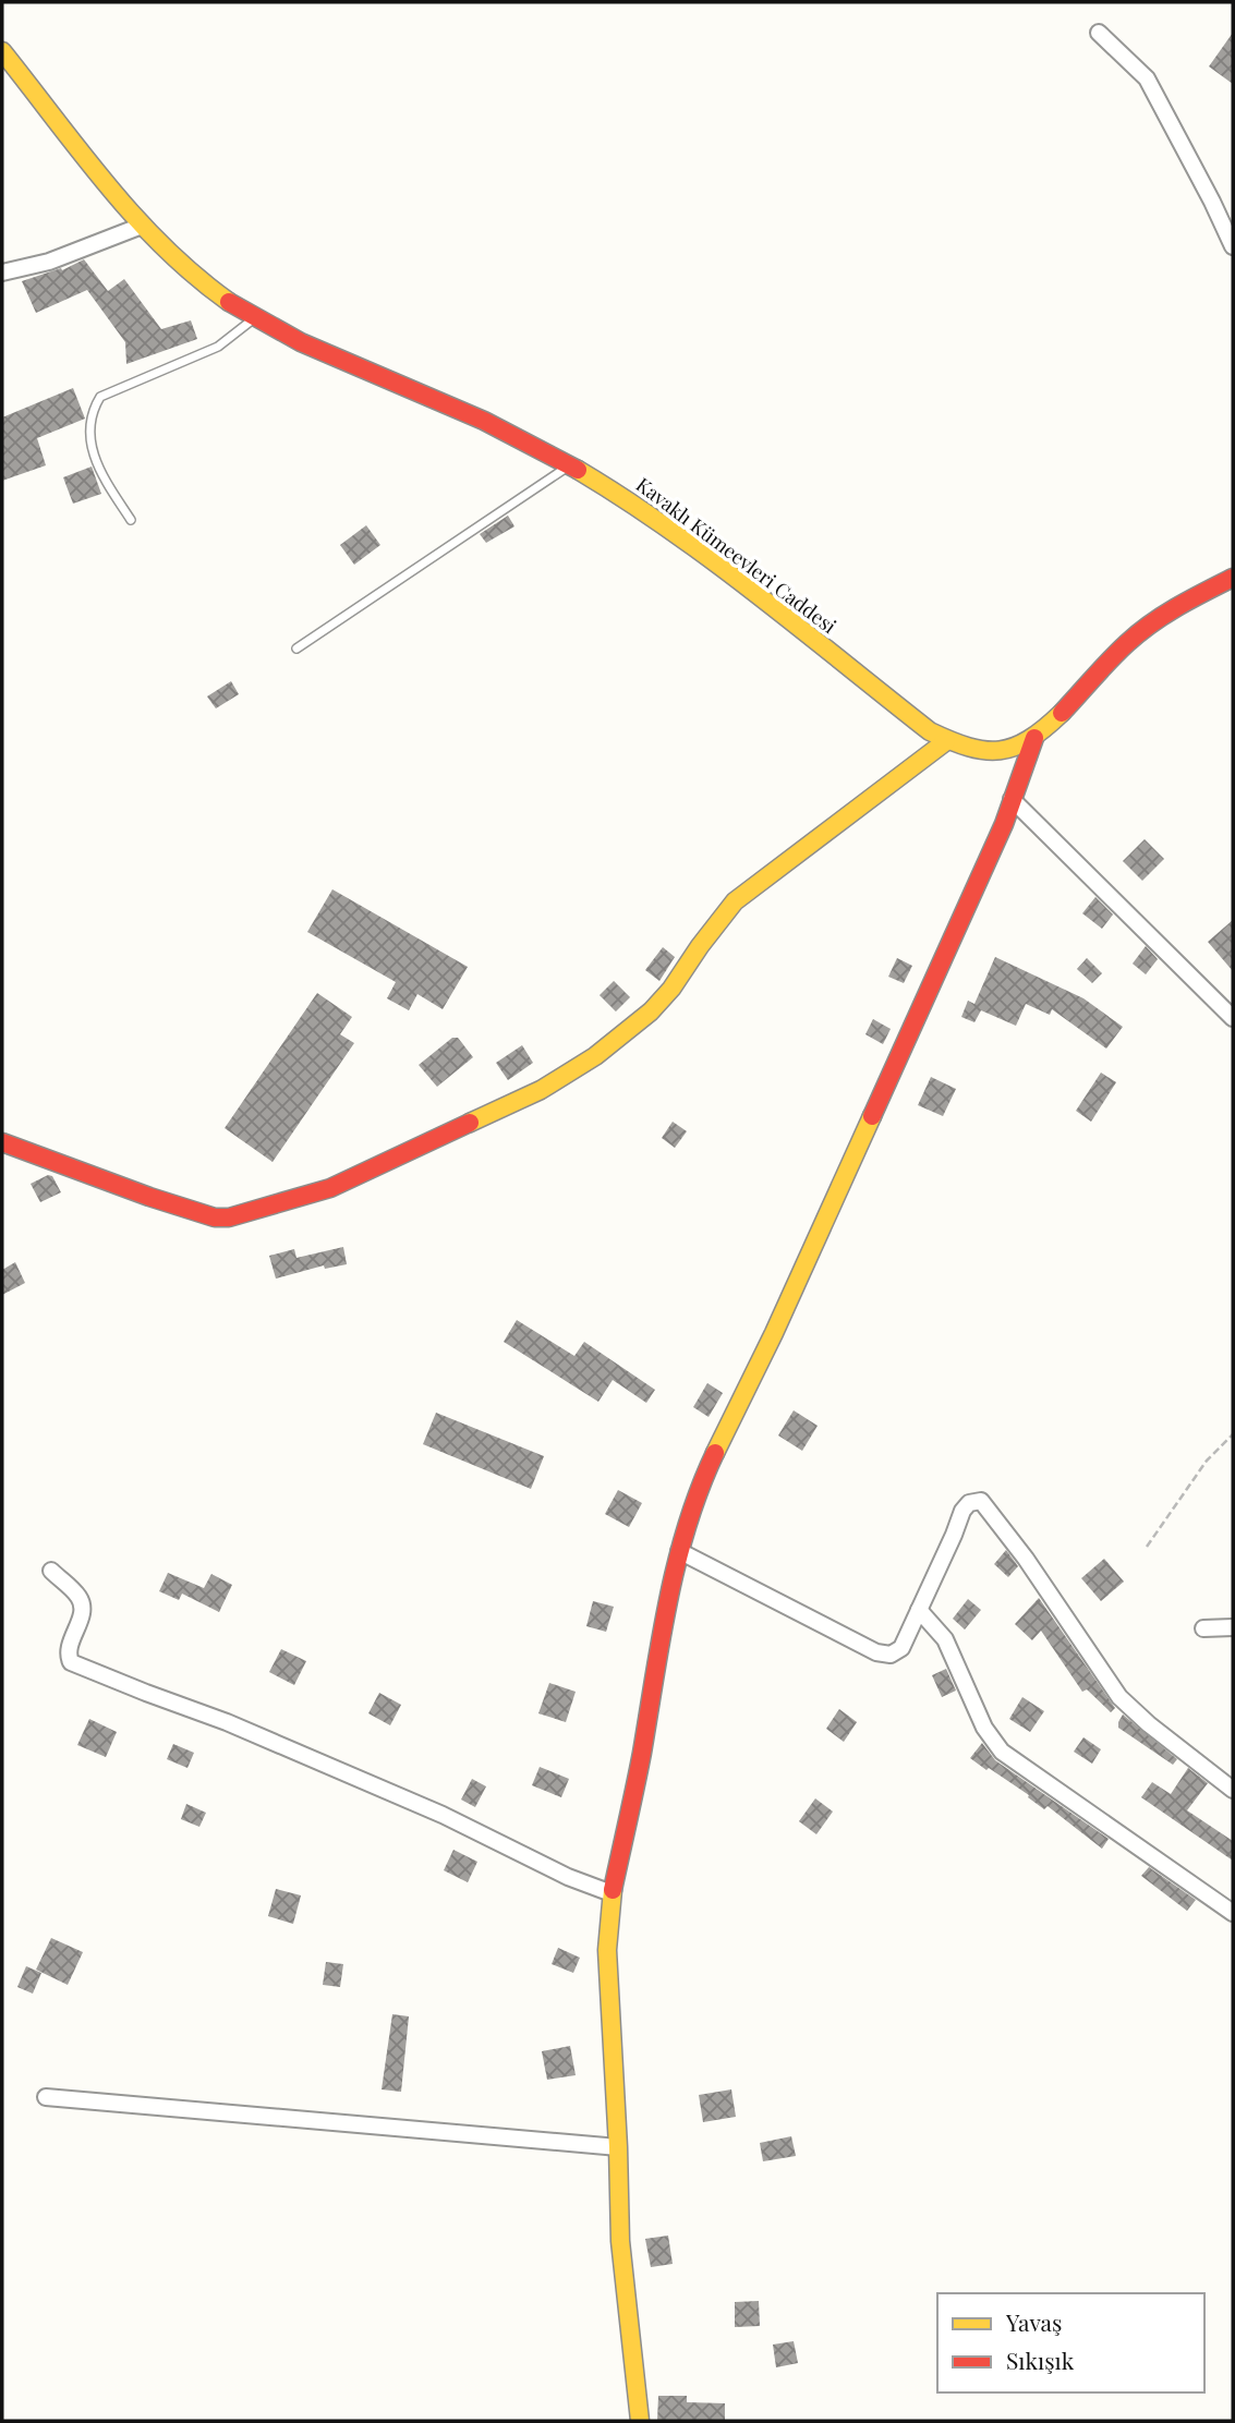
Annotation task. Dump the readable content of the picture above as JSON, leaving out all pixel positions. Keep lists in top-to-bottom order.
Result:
{
  "streets": {
    "street": ["Kavaklı Kümeevleri Caddesi"]
  },
  "legend": ["Yavaş", "Sıkışık"]
}
